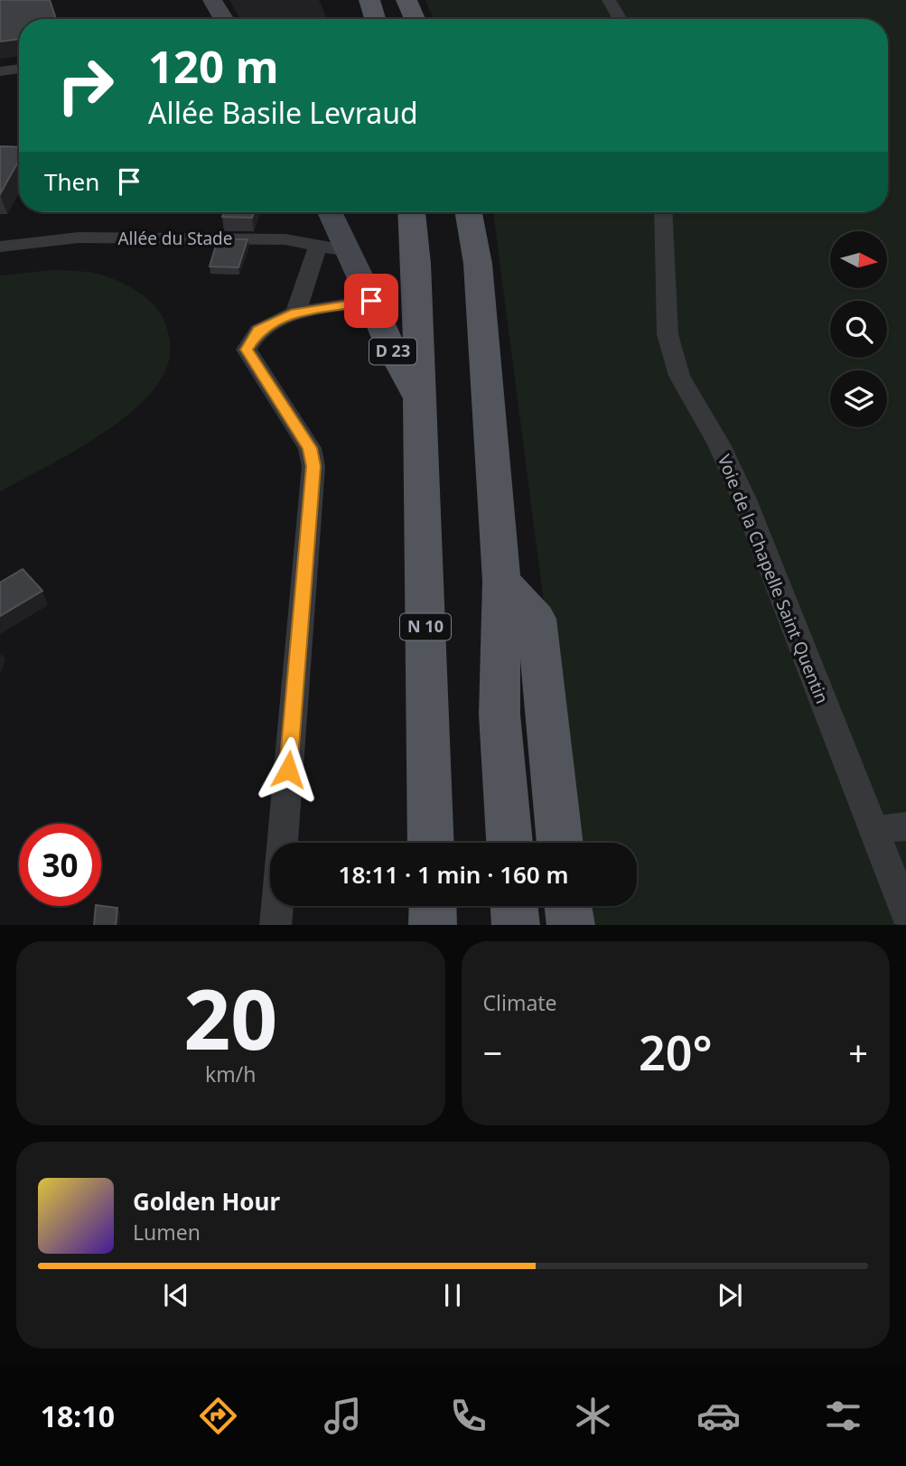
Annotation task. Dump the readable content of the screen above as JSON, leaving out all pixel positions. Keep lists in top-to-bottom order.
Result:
{
  "streets": {
    "main road": ["D 23", "N 10"],
    "street": ["Allée du Stade", "Voie de la Chapelle Saint Quentin"]
  },
  "crossings": [
    ["Allée du Stade", "D 23"],
    ["D 23", "N 10"]
  ],
  "north": "right",
  "page": {
    "turn": ["120 m", "Allée Basile Levraud"],
    "then": "Then",
    "limit": "30",
    "trip": "18:11 · 1 min · 160 m",
    "tile": [
      ["20", "km/h"],
      "Climate"
    ],
    "heat": ["−", "20°", "+"],
    "song": ["Golden Hour", "Lumen"],
    "tabs": "18:10"
  }
}
